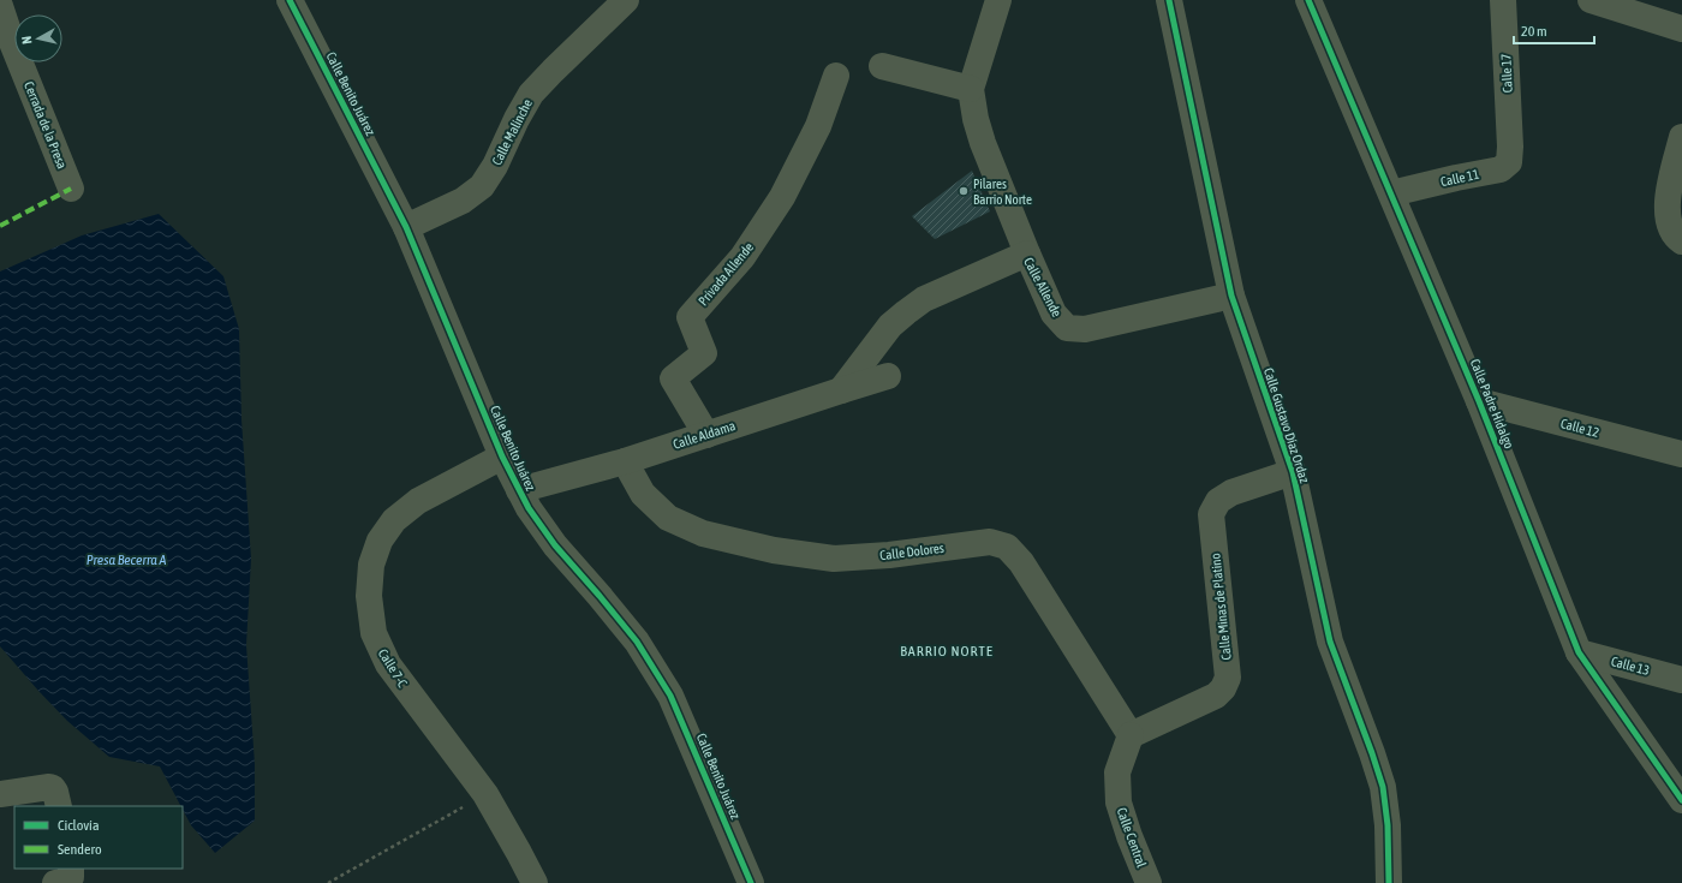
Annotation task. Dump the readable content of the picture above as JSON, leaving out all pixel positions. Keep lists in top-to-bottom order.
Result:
{
  "streets": {
    "street": [
      "Calle 17",
      "Calle Benito Juárez",
      "Cerrada de la Presa",
      "Calle Malinche",
      "Calle 11",
      "Privada Allende",
      "Calle Allende",
      "Calle Padre Hidalgo",
      "Calle Gustavo Díaz Ordaz",
      "Calle 12",
      "Calle Aldama",
      "Calle Dolores",
      "Calle Minas de Platino",
      "Calle 13",
      "Calle 7-C",
      "Calle Central"
    ]
  },
  "crossings": [
    ["Calle 17", "Calle 11"],
    ["Calle Benito Juárez", "Calle Malinche"],
    ["Calle Benito Juárez", "Calle Aldama"],
    ["Calle Benito Juárez", "Calle 7-C"],
    ["Calle 11", "Calle Padre Hidalgo"],
    ["Privada Allende", "Calle Aldama"],
    ["Calle Allende", "Calle Gustavo Díaz Ordaz"],
    ["Calle Allende", "Calle Aldama"],
    ["Calle Padre Hidalgo", "Calle 12"],
    ["Calle Padre Hidalgo", "Calle 13"],
    ["Calle Gustavo Díaz Ordaz", "Calle Minas de Platino"],
    ["Calle Aldama", "Calle Dolores"],
    ["Calle Dolores", "Calle Minas de Platino"],
    ["Calle Dolores", "Calle Central"],
    ["Calle Minas de Platino", "Calle Central"]
  ],
  "districts": ["BARRIO NORTE"],
  "water": ["Presa Becerra A"],
  "places": ["Pilares Barrio Norte"],
  "legend": ["Ciclovía", "Sendero"],
  "scale_bar": "20 m",
  "north": "left"
}
